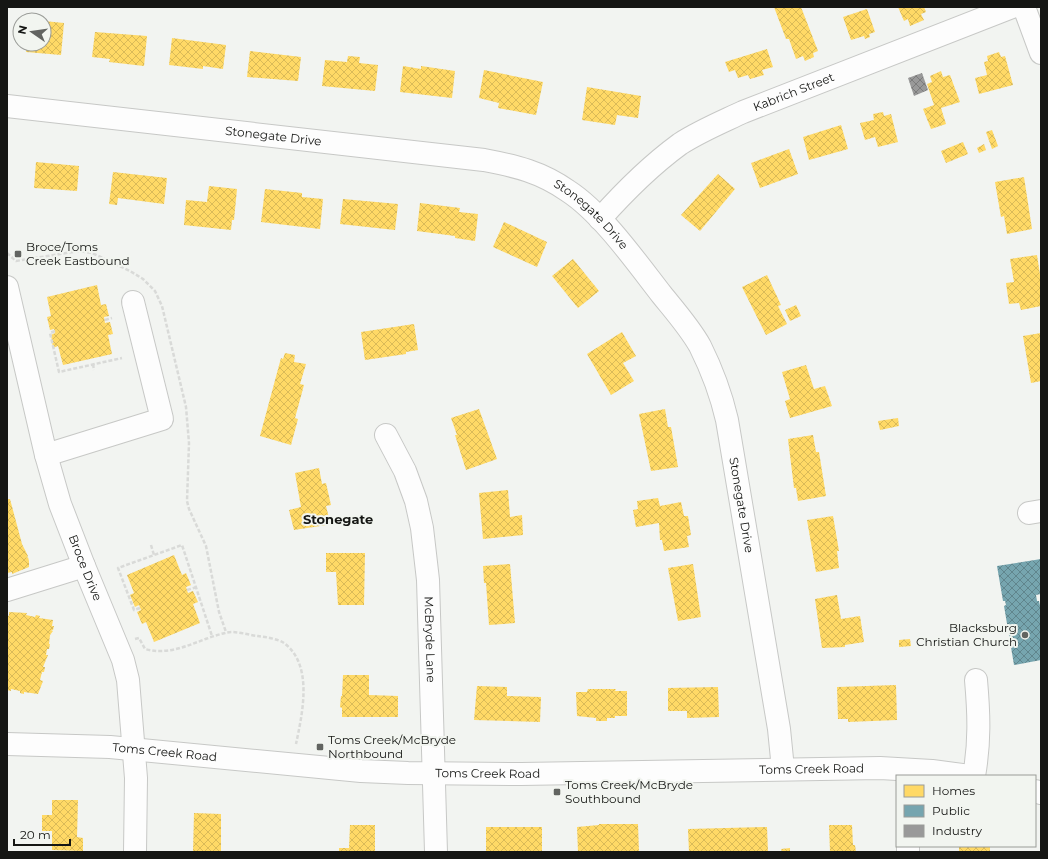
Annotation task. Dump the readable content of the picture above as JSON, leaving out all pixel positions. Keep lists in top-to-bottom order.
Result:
{
  "streets": {
    "street": [
      "Kabrich Street",
      "Stonegate Drive",
      "Broce Drive",
      "McBryde Lane",
      "Toms Creek Road"
    ]
  },
  "crossings": [
    ["Kabrich Street", "Stonegate Drive"],
    ["Stonegate Drive", "Toms Creek Road"],
    ["Broce Drive", "Toms Creek Road"],
    ["McBryde Lane", "Toms Creek Road"]
  ],
  "districts": ["Stonegate"],
  "places": {
    "transit": ["Broce/Toms Creek Eastbound", "Toms Creek/McBryde Northbound", "Toms Creek/McBryde Southbound"],
    "other": ["Blacksburg Christian Church"]
  },
  "legend": ["Homes", "Public", "Industry"],
  "scale_bar": "20 m",
  "north": "left"
}
